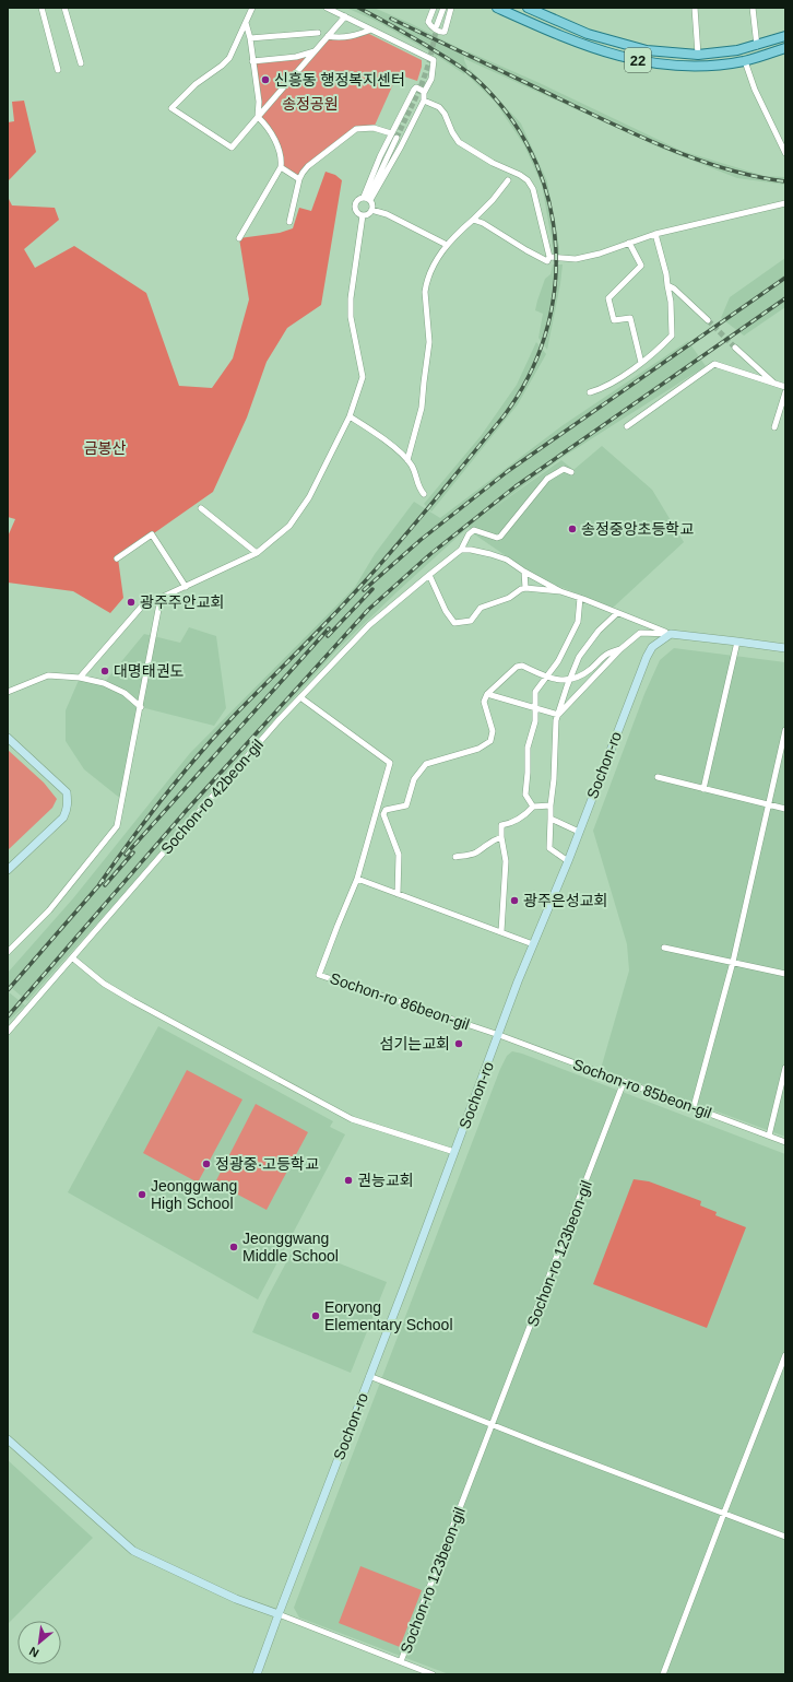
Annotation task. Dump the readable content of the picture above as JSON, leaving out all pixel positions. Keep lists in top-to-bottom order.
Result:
{
  "streets": {
    "main road": ["22"],
    "street": [
      "Sochon-ro",
      "Sochon-ro 42beon-gil",
      "Sochon-ro 86beon-gil",
      "Sochon-ro 85beon-gil",
      "Sochon-ro 123beon-gil"
    ]
  },
  "crossings": [
    ["Sochon-ro", "Sochon-ro 86beon-gil"],
    ["Sochon-ro", "Sochon-ro 85beon-gil"],
    ["Sochon-ro 42beon-gil", "Sochon-ro 86beon-gil"],
    ["Sochon-ro 86beon-gil", "Sochon-ro 85beon-gil"],
    ["Sochon-ro 85beon-gil", "Sochon-ro 123beon-gil"]
  ],
  "parks": ["송정공원", "금봉산"],
  "places": [
    "신흥동 행정복지센터",
    "송정중앙초등학교",
    "광주주안교회",
    "대명태권도",
    "광주은성교회",
    "섬기는교회",
    "정광중·고등학교",
    "권능교회",
    "Jeonggwang High School",
    "Jeonggwang Middle School",
    "Eoryong Elementary School"
  ],
  "north": "bottom left"
}
